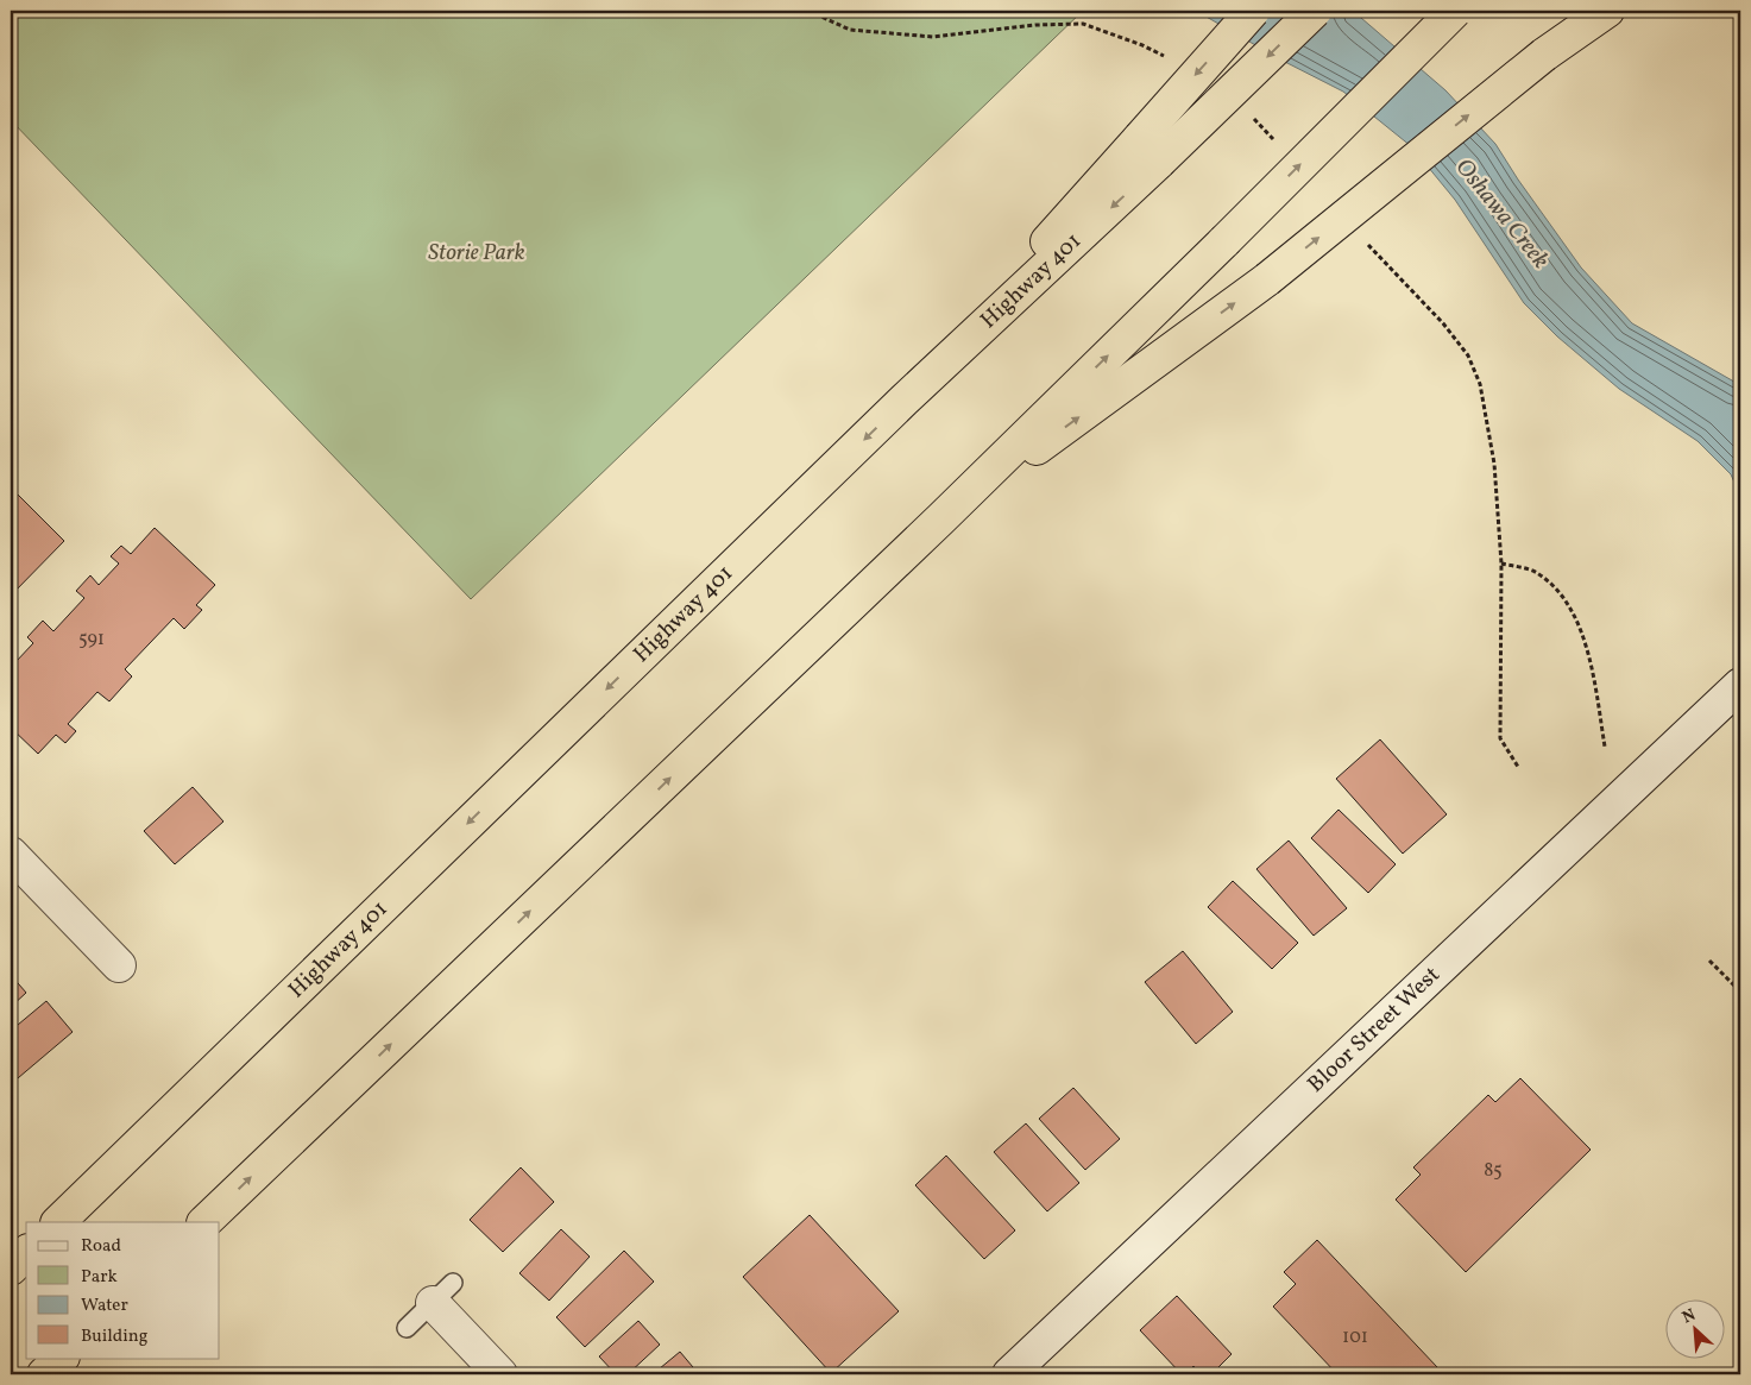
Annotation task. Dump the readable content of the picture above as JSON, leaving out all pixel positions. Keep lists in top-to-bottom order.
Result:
{
  "streets": {
    "highway": ["Highway 401"],
    "main road": ["Bloor Street West"]
  },
  "water": ["Oshawa Creek"],
  "parks": ["Storie Park"],
  "house_numbers": ["591", "85", "101"],
  "legend": [
    "Road",
    "Park",
    "Water",
    "Building"
  ],
  "north": "top left"
}
